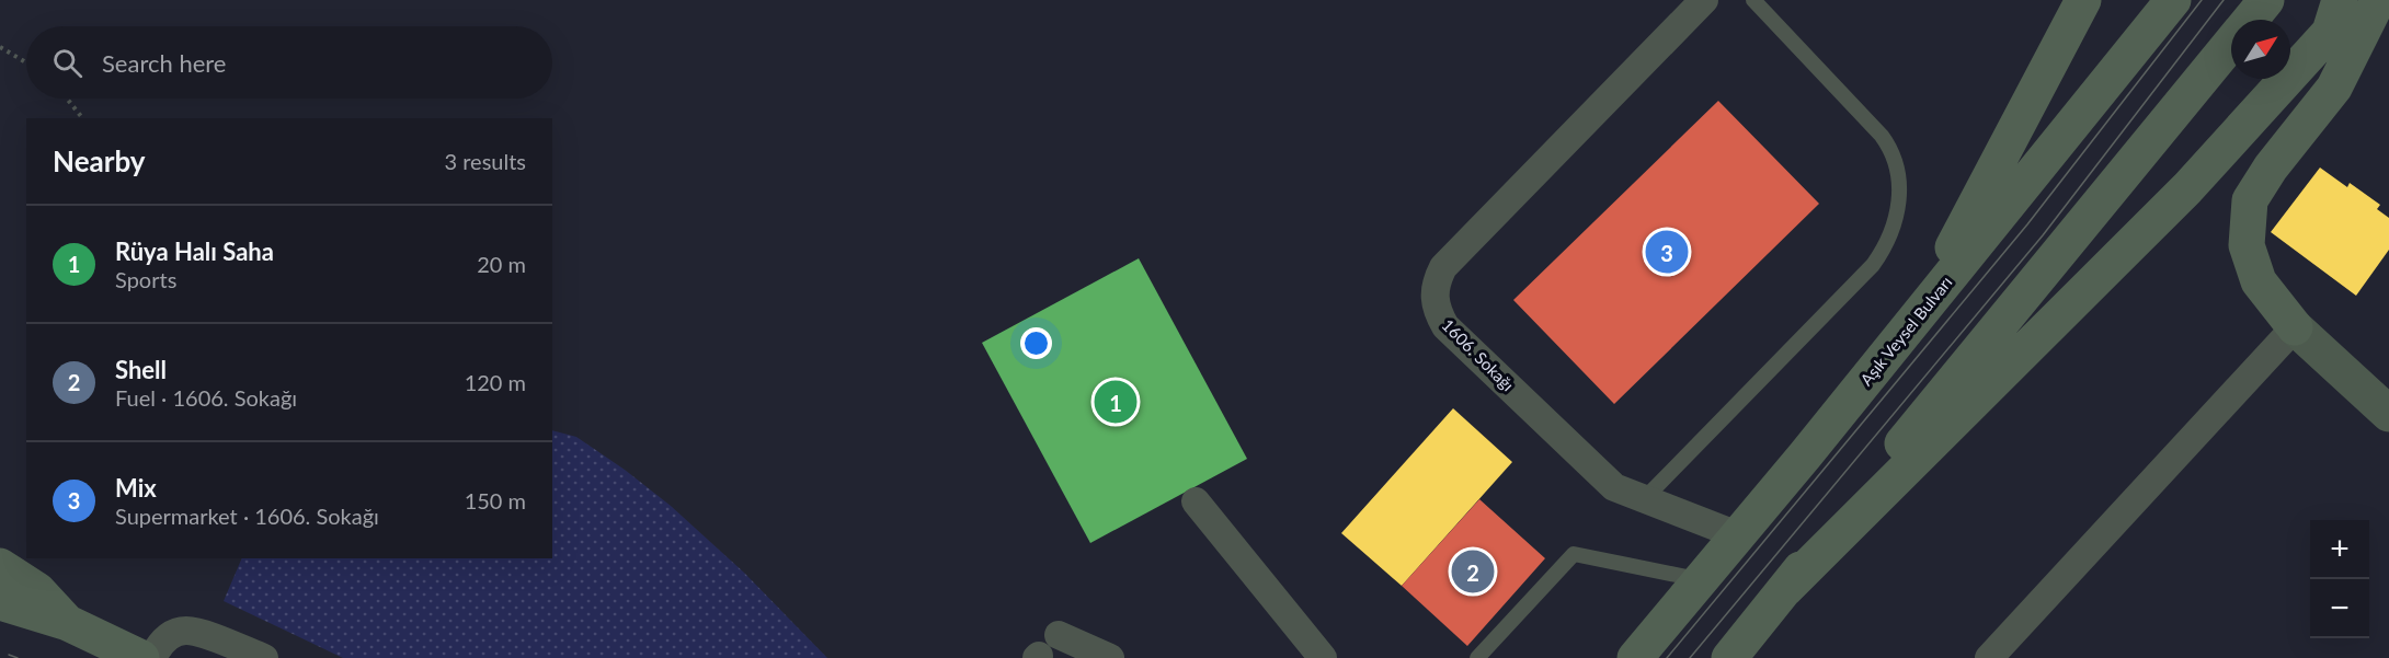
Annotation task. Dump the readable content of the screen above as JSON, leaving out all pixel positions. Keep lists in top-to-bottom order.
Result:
{
  "streets": {
    "main road": ["Aşık Veysel Bulvarı"],
    "street": ["1606. Sokağı"]
  },
  "crossings": [
    ["Aşık Veysel Bulvarı", "1606. Sokağı"]
  ],
  "north": "top right",
  "page": {
    "search": "Search here",
    "heading": ["Nearby", "3 results"],
    "list": [
      {
        "mark": "1",
        "name": "Rüya Halı Saha",
        "note": "Sports",
        "value": "20 m"
      },
      {
        "mark": "2",
        "name": "Shell",
        "note": "Fuel · 1606. Sokağı",
        "value": "120 m"
      },
      {
        "mark": "3",
        "name": "Mix",
        "note": "Supermarket · 1606. Sokağı",
        "value": "150 m"
      }
    ],
    "pins": ["3", "1", "2"],
    "map_buttons": ["+", "−"]
  }
}
